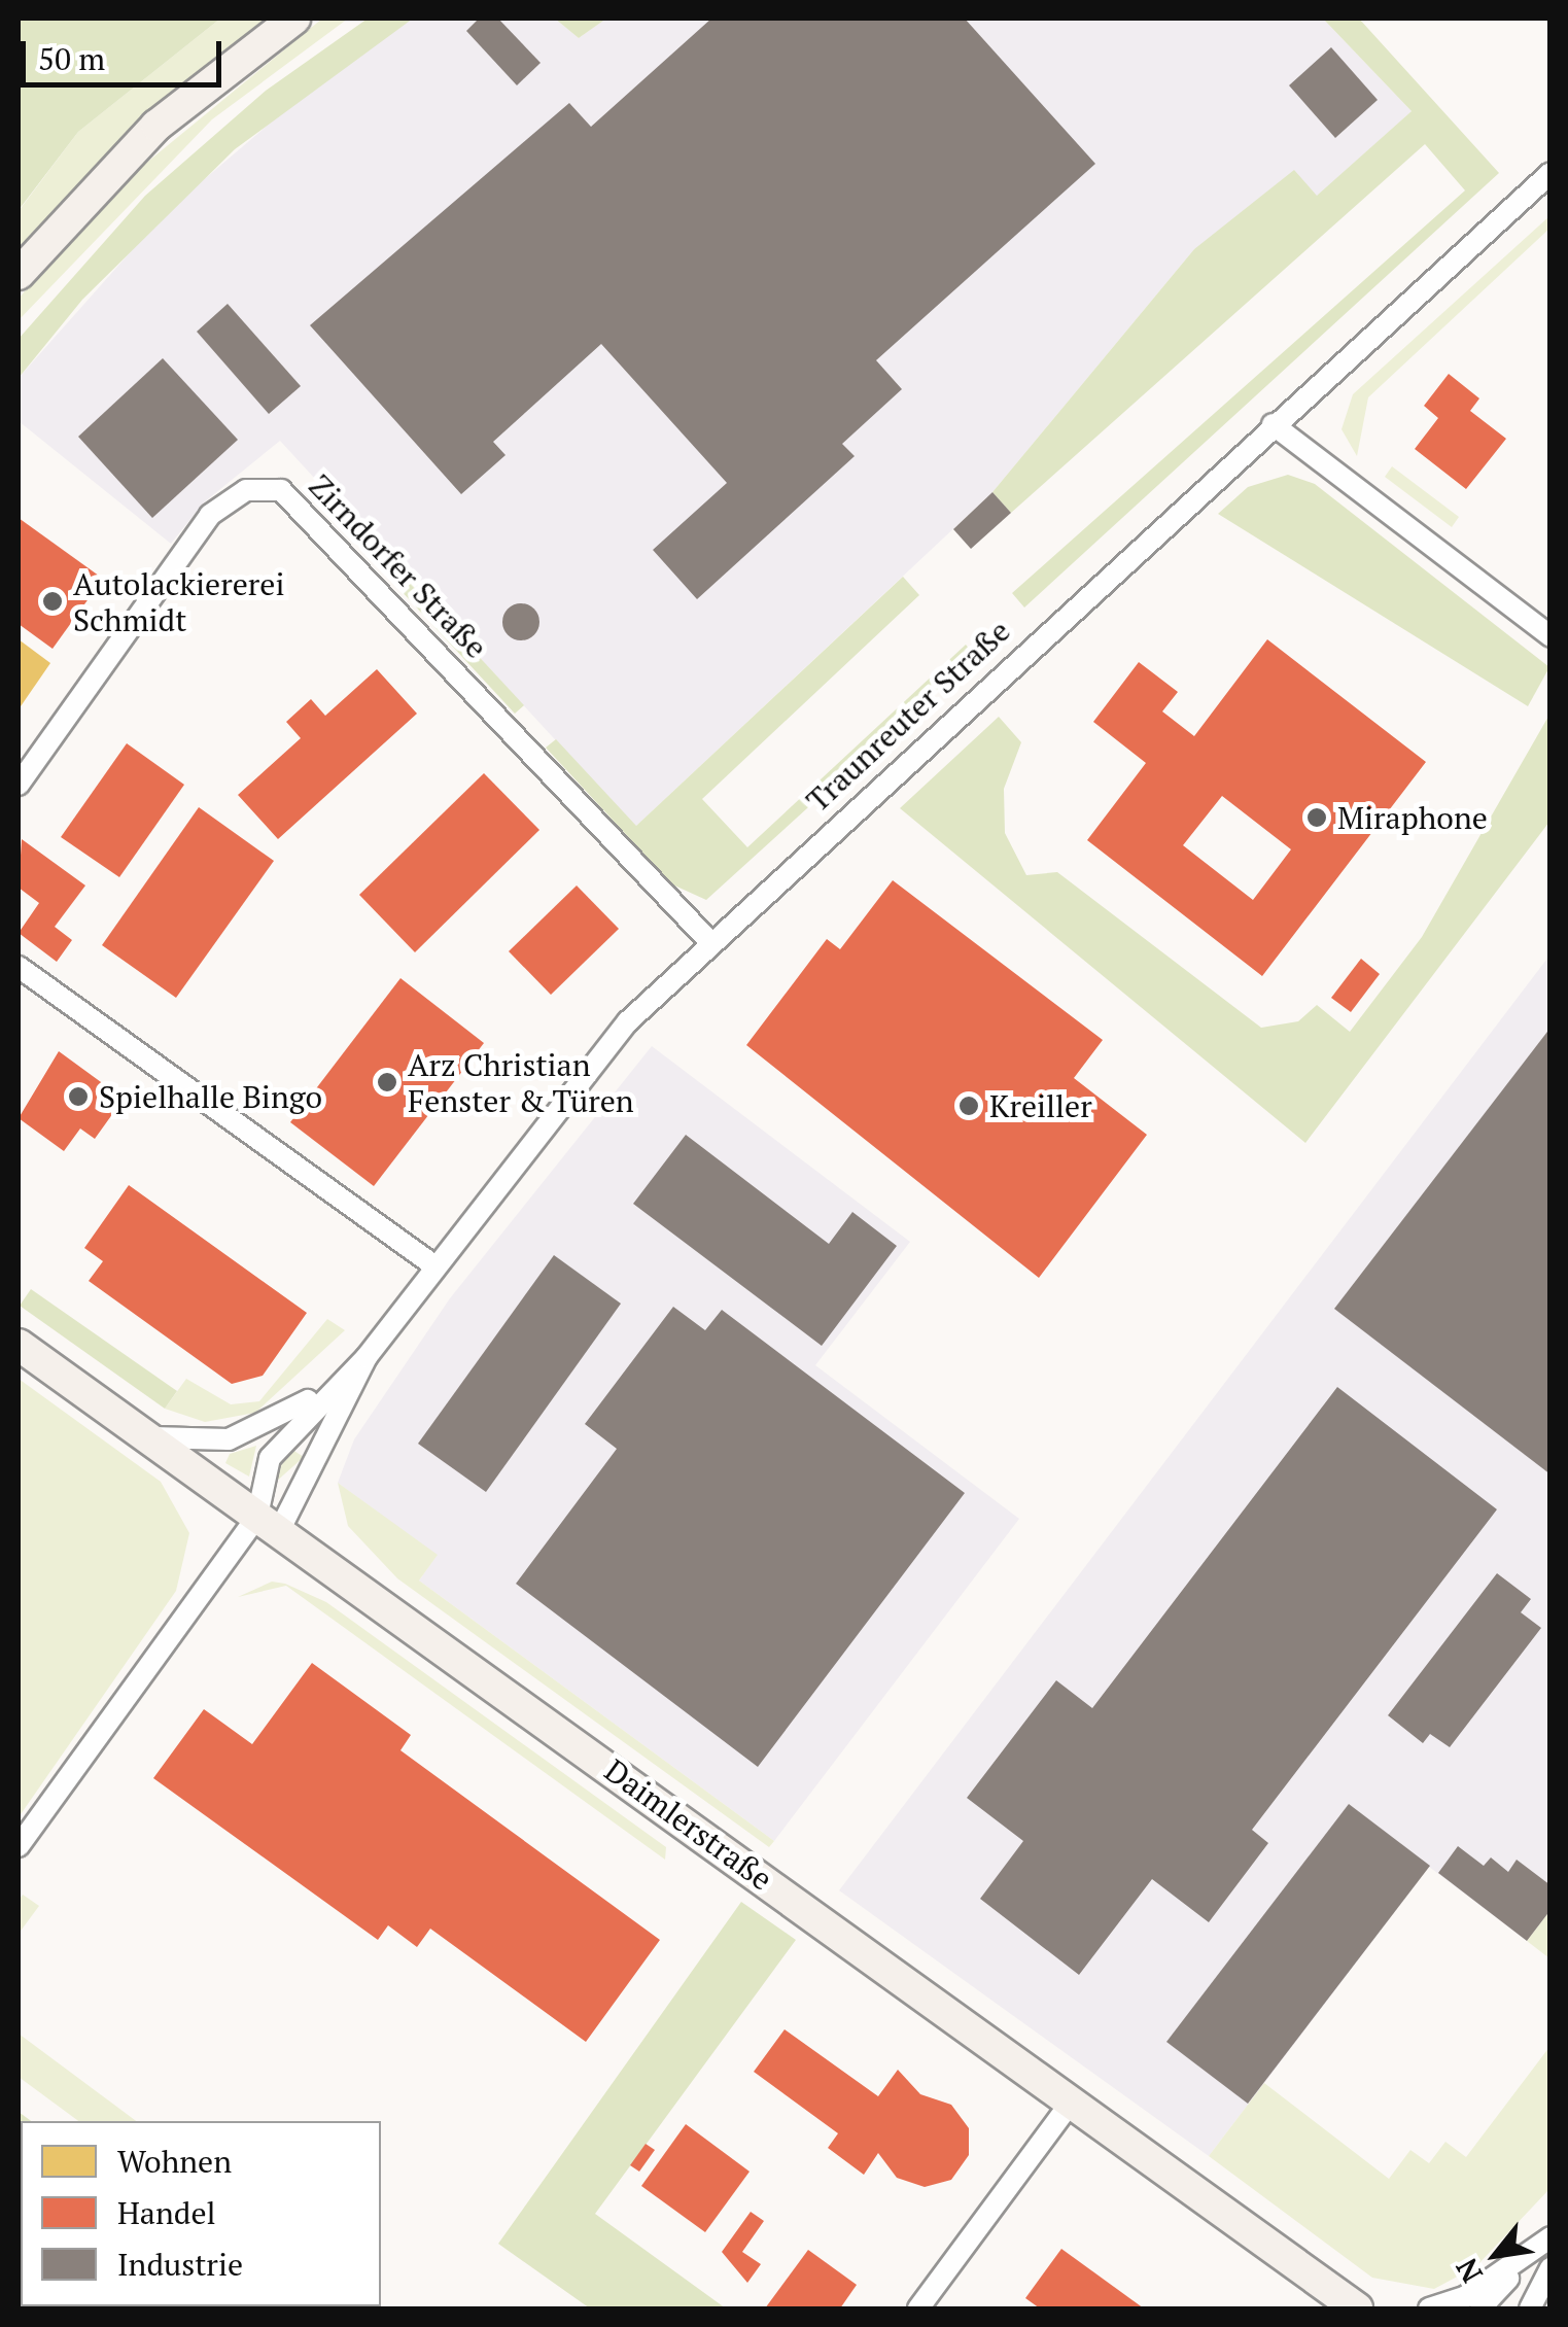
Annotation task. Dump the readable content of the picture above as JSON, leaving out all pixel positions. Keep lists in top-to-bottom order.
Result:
{
  "streets": {
    "street": ["Zirndorfer Straße", "Traunreuter Straße", "Daimlerstraße"]
  },
  "crossings": [
    ["Zirndorfer Straße", "Traunreuter Straße"],
    ["Traunreuter Straße", "Daimlerstraße"]
  ],
  "places": [
    "Autolackiererei Schmidt",
    "Miraphone",
    "Arz Christian Fenster & Türen",
    "Spielhalle Bingo",
    "Kreiller"
  ],
  "legend": ["Wohnen", "Handel", "Industrie"],
  "scale_bar": "50 m",
  "north": "bottom left"
}
